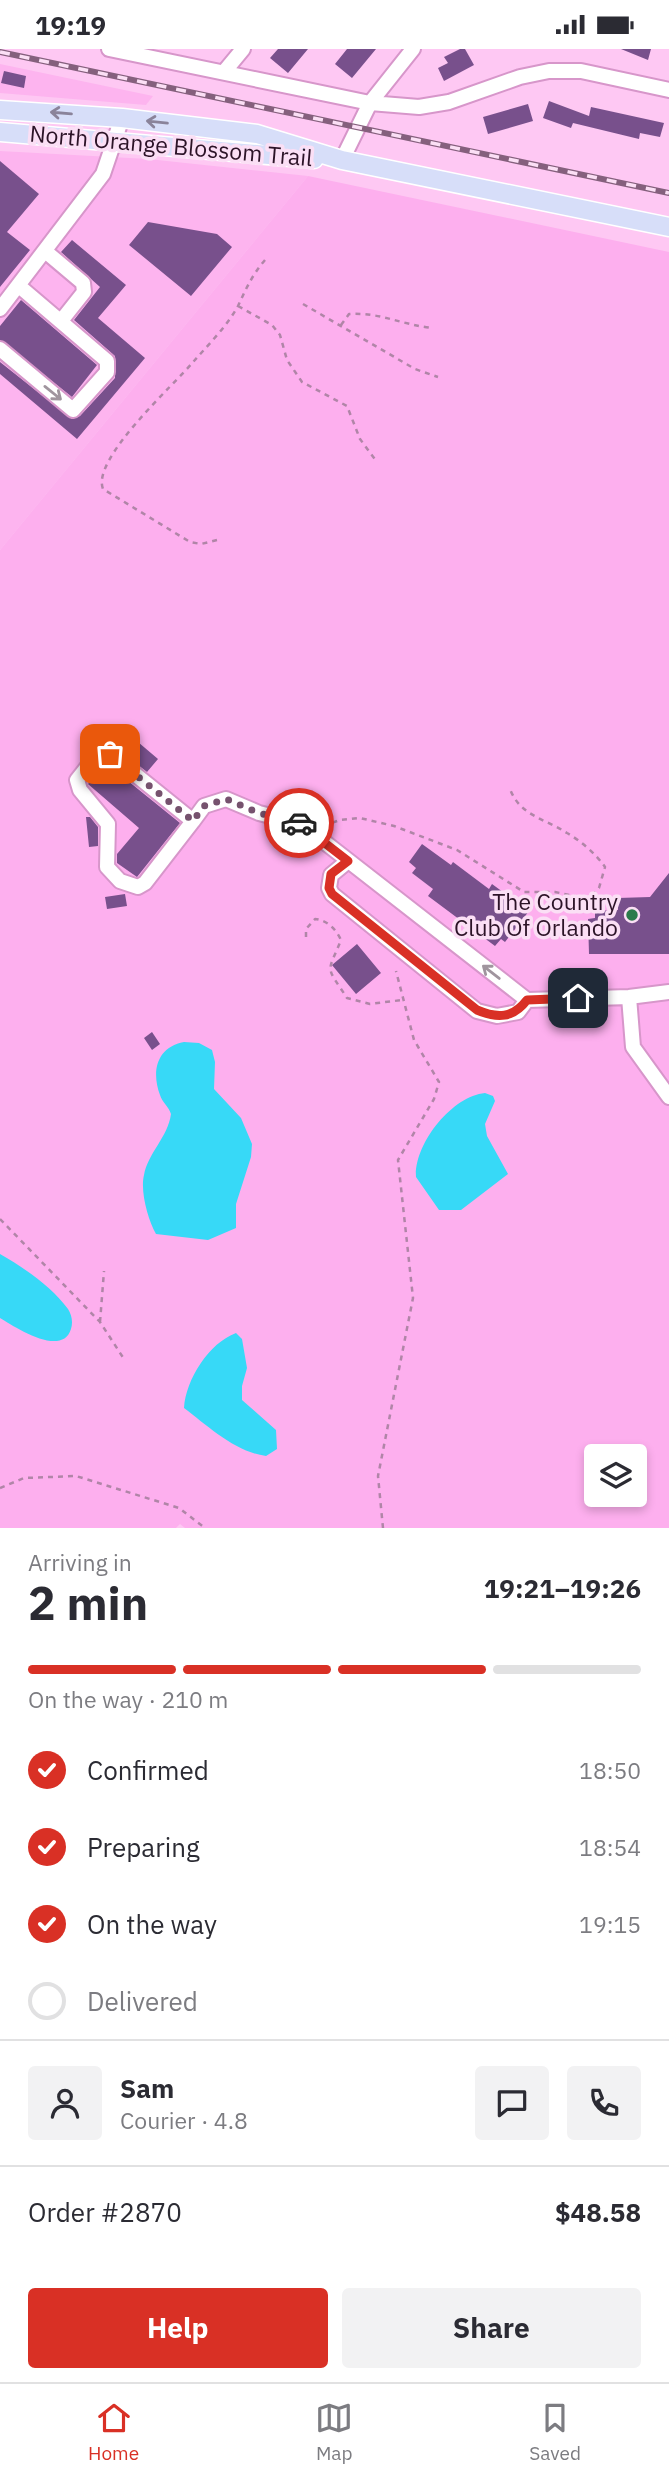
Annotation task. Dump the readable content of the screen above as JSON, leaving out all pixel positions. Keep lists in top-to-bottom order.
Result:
{
  "streets": {
    "main road": ["North Orange Blossom Trail"]
  },
  "places": ["The Country Club Of Orlando"],
  "page": {
    "status": "19:19",
    "heading": ["2 min", "Arriving in", "19:21–19:26"],
    "panel": [
      "Sam",
      "Courier · 4.8",
      "Order #2870",
      "$48.58"
    ],
    "bar": "On the way · 210 m",
    "list": [
      ["Confirmed", "18:50"],
      ["Preparing", "18:54"],
      ["On the way", "19:15"],
      "Delivered"
    ],
    "buttons": ["Help", "Share"],
    "tabs": ["Home", "Map", "Saved"]
  }
}
